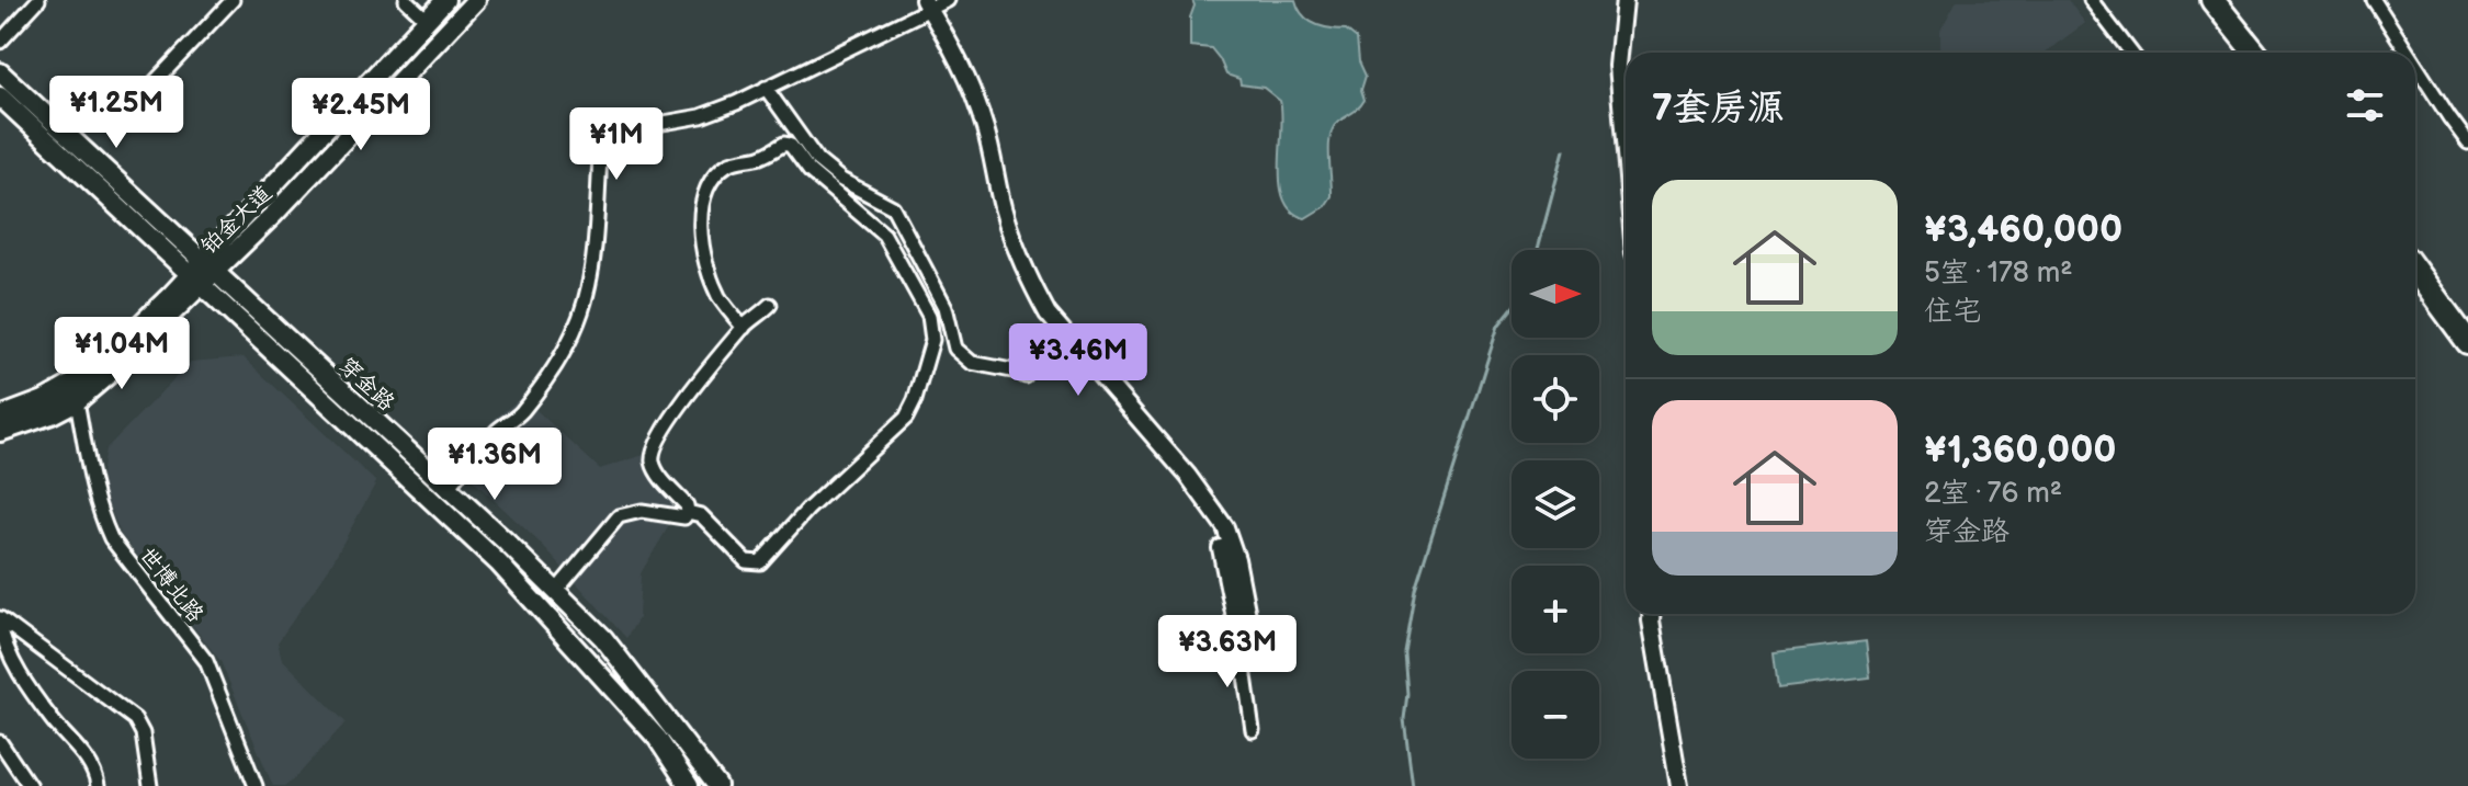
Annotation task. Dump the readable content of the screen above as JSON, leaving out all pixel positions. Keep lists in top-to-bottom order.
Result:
{
  "streets": {
    "main road": ["铂金大道", "穿金路"],
    "street": ["世博北路"]
  },
  "crossings": [
    ["铂金大道", "穿金路"],
    ["铂金大道", "世博北路"]
  ],
  "north": "right",
  "page": {
    "heading": "7套房源",
    "price": [
      "¥1.25M",
      "¥2.45M",
      "¥1M",
      "¥1.04M",
      "¥3.46M",
      "¥1.36M",
      "¥3.63M"
    ],
    "list": [
      {
        "name": "¥3,460,000",
        "note": "5室 · 178 m² · 住宅"
      },
      {
        "name": "¥1,360,000",
        "note": "2室 · 76 m² · 穿金路"
      }
    ],
    "map_buttons": ["+", "−"]
  }
}
